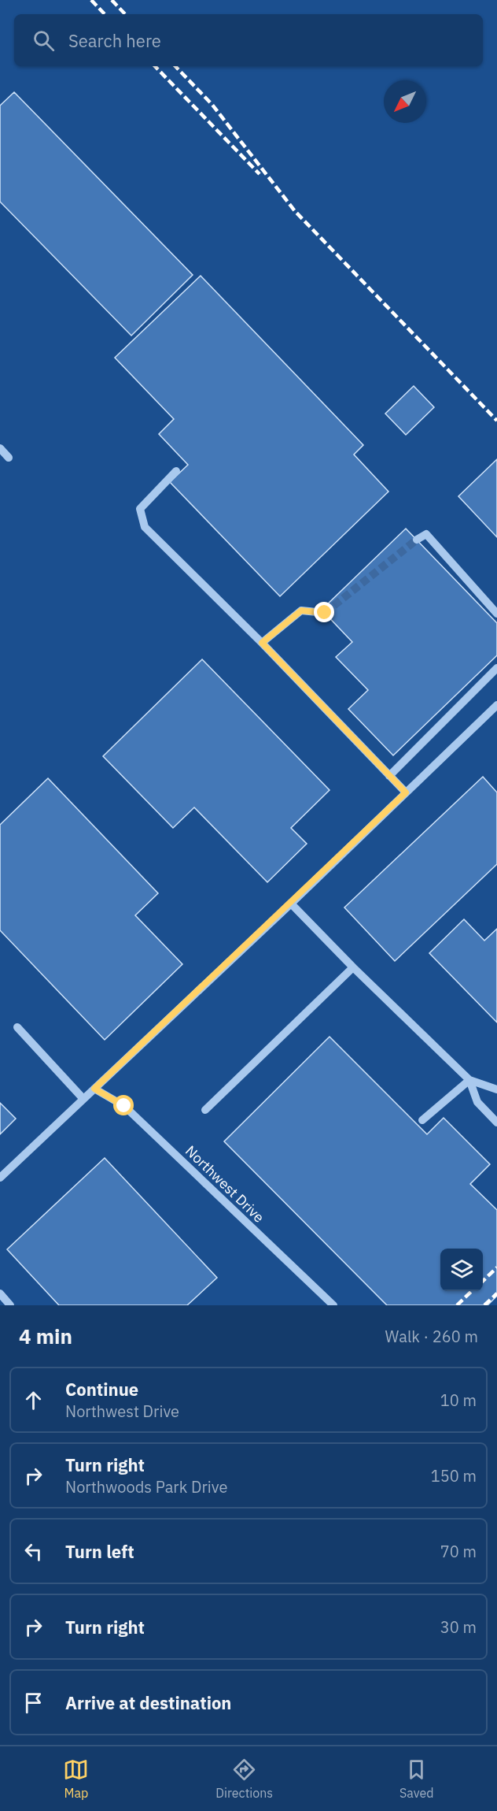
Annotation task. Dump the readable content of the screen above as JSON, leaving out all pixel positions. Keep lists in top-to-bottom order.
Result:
{
  "streets": {
    "street": ["Northwest Drive"]
  },
  "north": "bottom left",
  "page": {
    "search": "Search here",
    "heading": ["4 min", "Walk · 260 m"],
    "list": [
      ["Continue", "Northwest Drive", "10 m"],
      ["Turn right", "Northwoods Park Drive", "150 m"],
      ["Turn left", "70 m"],
      ["Turn right", "30 m"],
      "Arrive at destination"
    ],
    "nav": ["Map", "Directions", "Saved"]
  }
}
